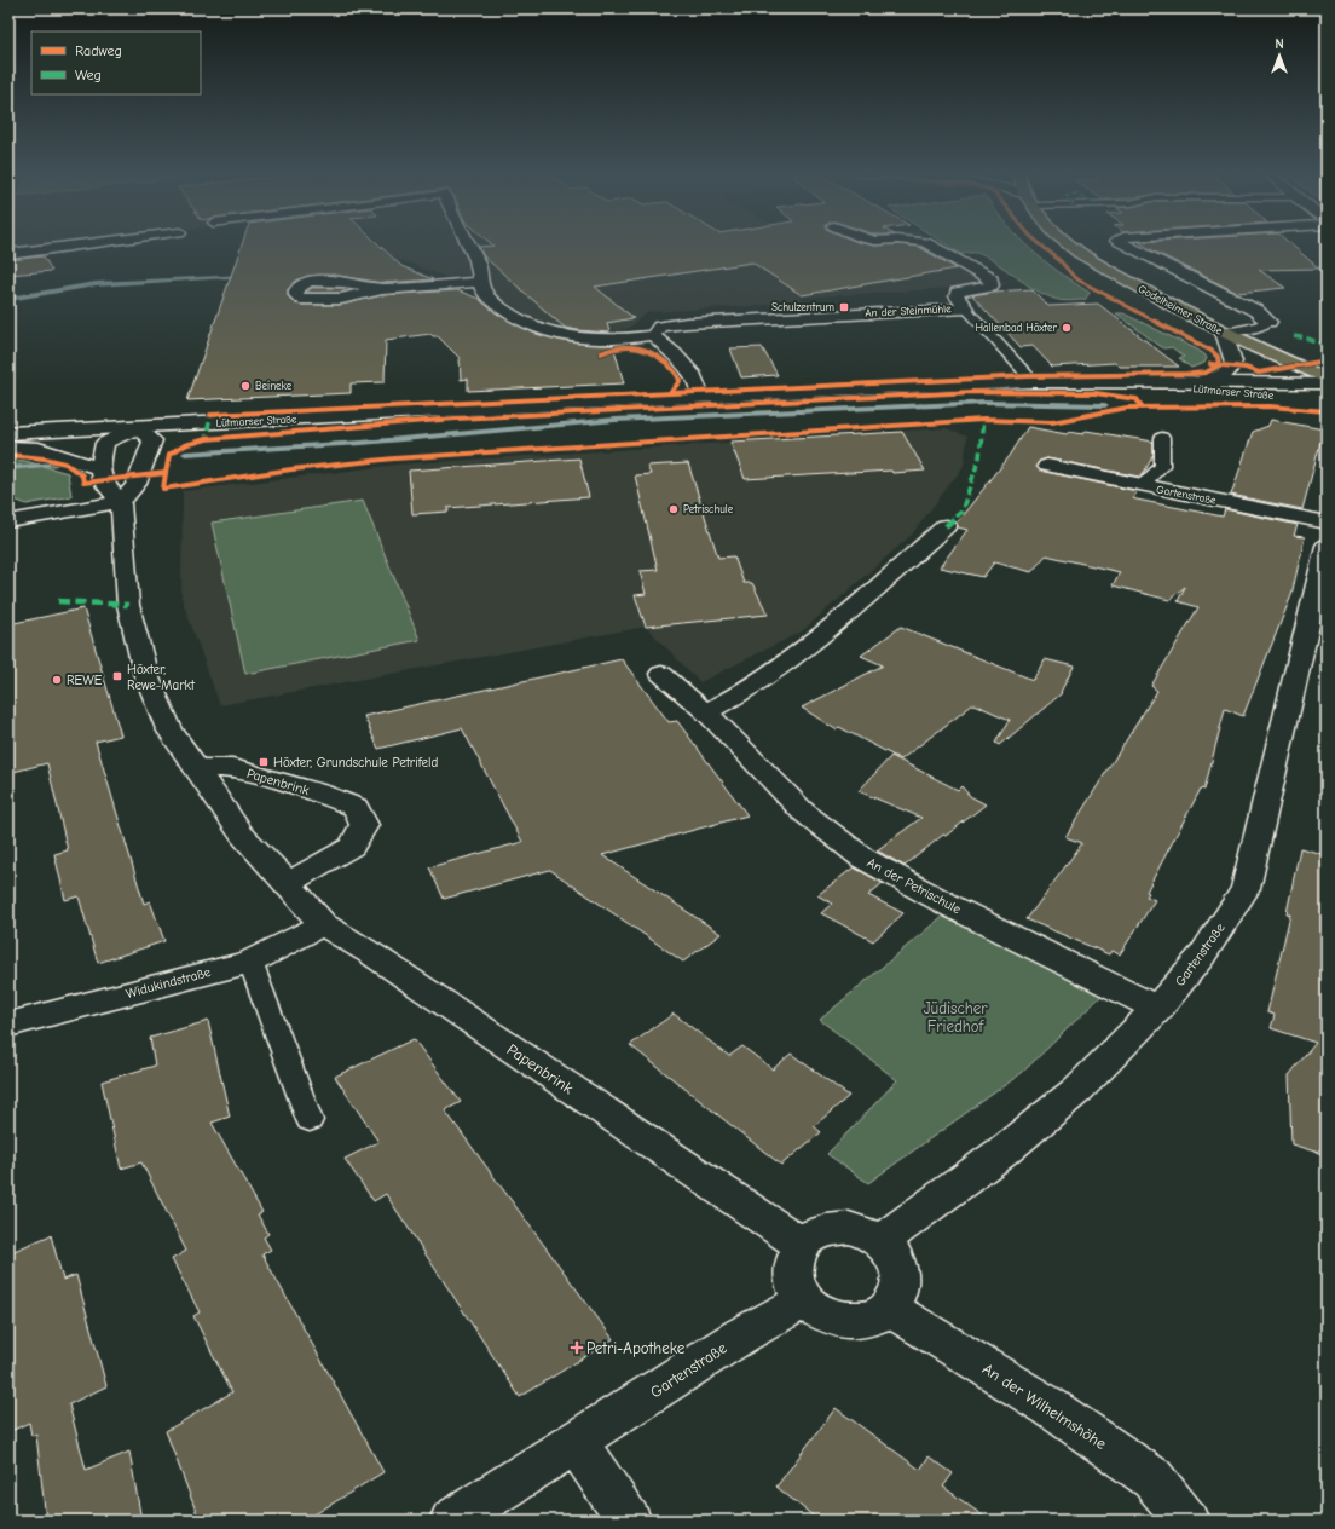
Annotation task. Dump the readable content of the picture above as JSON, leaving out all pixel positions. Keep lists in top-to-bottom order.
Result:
{
  "streets": {
    "main road": ["Godelheimer Straße"],
    "street": [
      "An der Steinmühle",
      "Lütmarser Straße",
      "Gartenstraße",
      "Papenbrink",
      "An der Petrischule",
      "Widukindstraße",
      "An der Wilhelmshöhe"
    ]
  },
  "crossings": [
    ["Gartenstraße", "Papenbrink"],
    ["Gartenstraße", "An der Petrischule"],
    ["Gartenstraße", "An der Wilhelmshöhe"],
    ["Papenbrink", "Widukindstraße"],
    ["Papenbrink", "An der Wilhelmshöhe"]
  ],
  "parks": ["Jüdischer Friedhof"],
  "places": {
    "transit": ["Schulzentrum", "Höxter, Rewe-Markt", "Höxter, Grundschule Petrifeld"],
    "other": [
      "Hallenbad Höxter",
      "Beineke",
      "Petrischule",
      "REWE"
    ],
    "health": ["Petri-Apotheke"]
  },
  "legend": ["Radweg", "Weg"],
  "north": "top"
}
